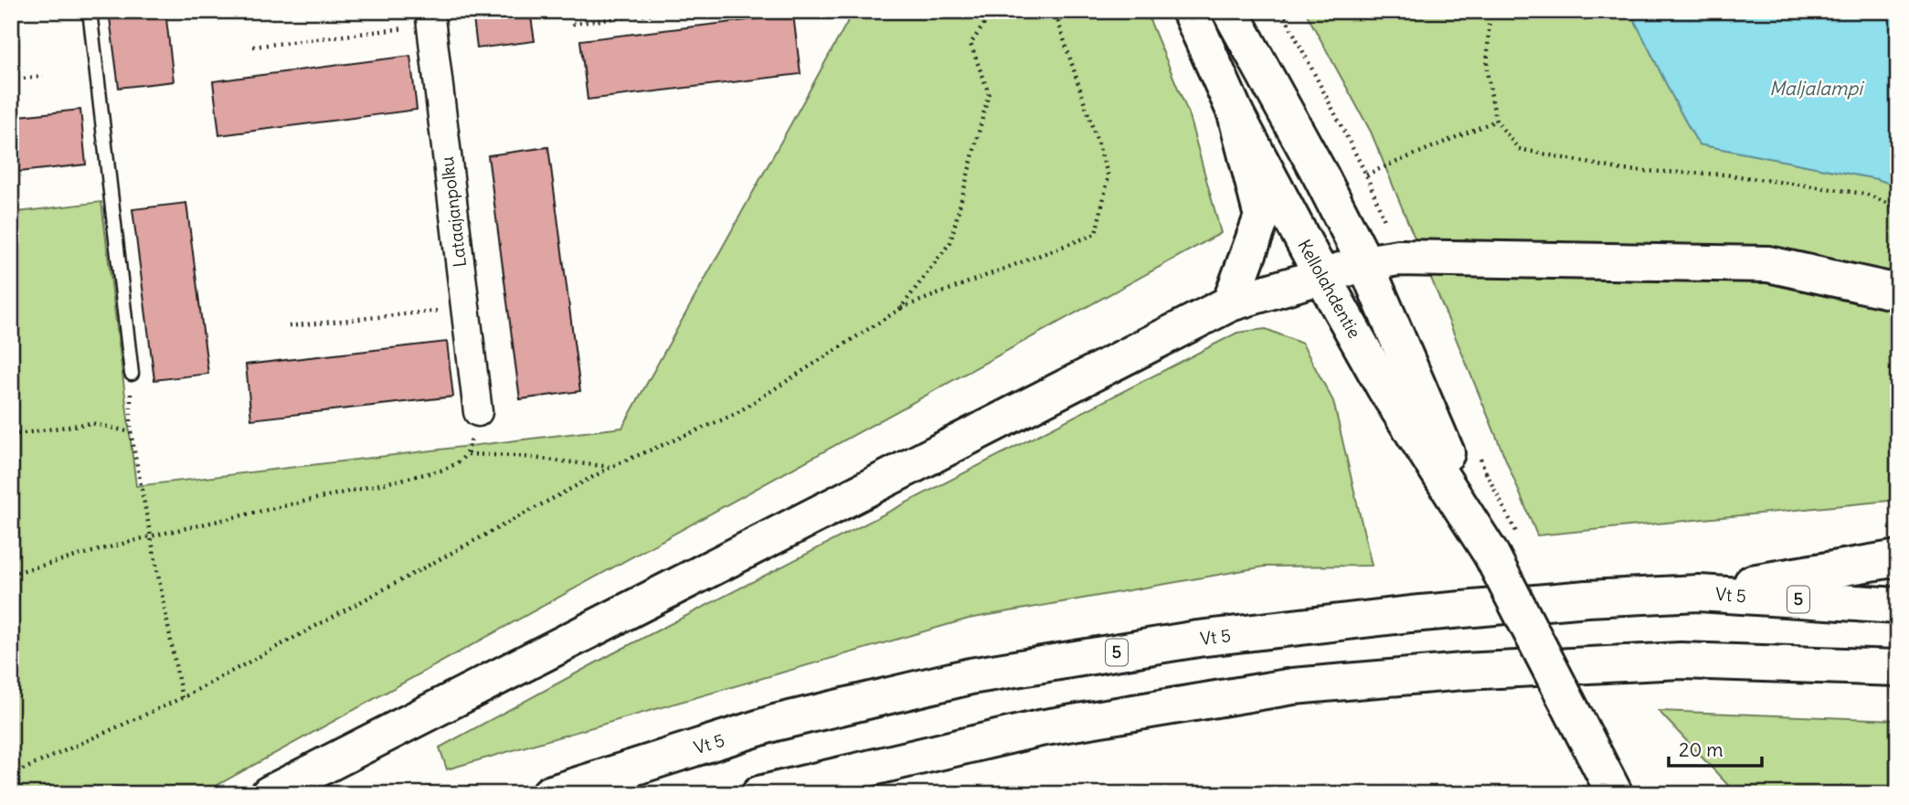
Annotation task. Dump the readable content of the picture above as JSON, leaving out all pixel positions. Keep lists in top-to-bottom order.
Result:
{
  "streets": {
    "main road": ["Kellolahdentie", "Vt 5", "5"],
    "street": ["Lataajanpolku"]
  },
  "water": ["Maljalampi"],
  "scale_bar": "20 m"
}
